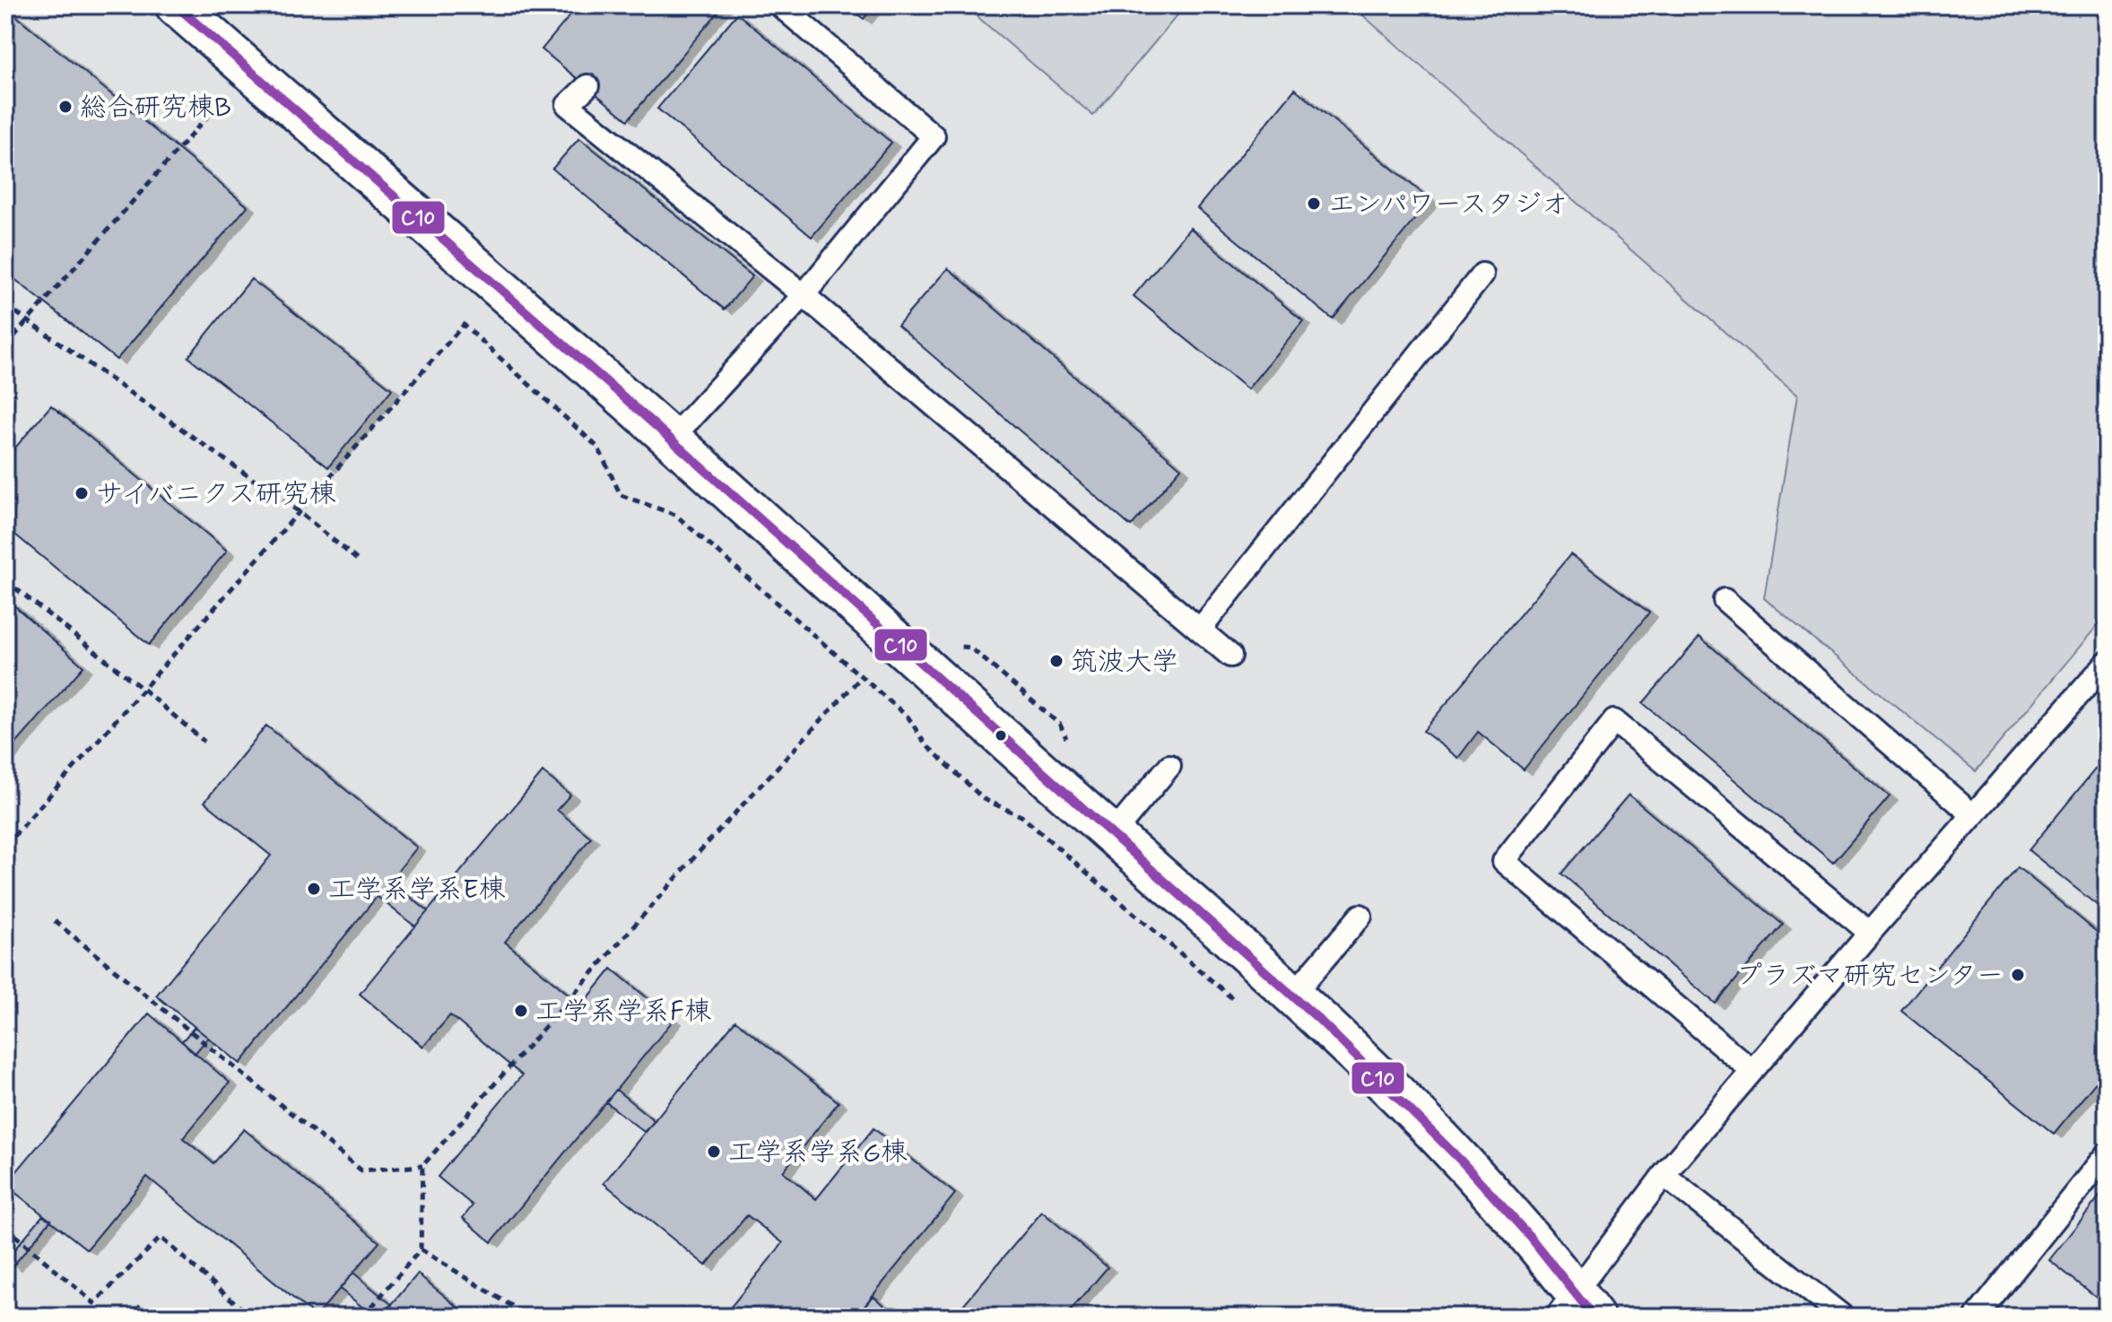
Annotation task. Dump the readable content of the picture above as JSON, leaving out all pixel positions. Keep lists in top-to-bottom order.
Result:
{
  "places": [
    "総合研究棟B",
    "エンパワースタジオ",
    "サイバニクス研究棟",
    "筑波大学",
    "工学系学系E棟",
    "プラズマ研究センター",
    "工学系学系F棟",
    "工学系学系G棟"
  ],
  "lines": ["transit line C10"]
}
